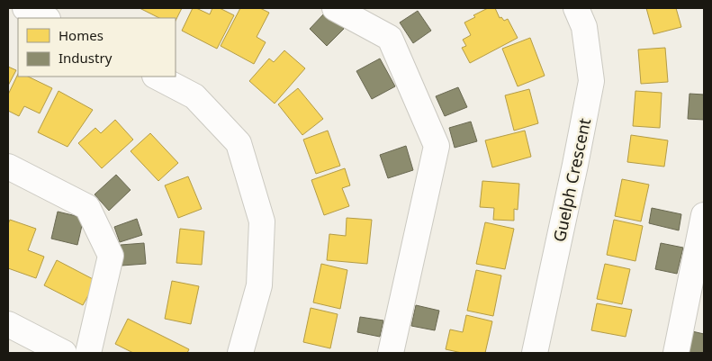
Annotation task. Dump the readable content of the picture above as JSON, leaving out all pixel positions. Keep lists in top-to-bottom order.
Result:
{
  "streets": {
    "street": ["Guelph Crescent"]
  },
  "legend": ["Homes", "Industry"]
}
